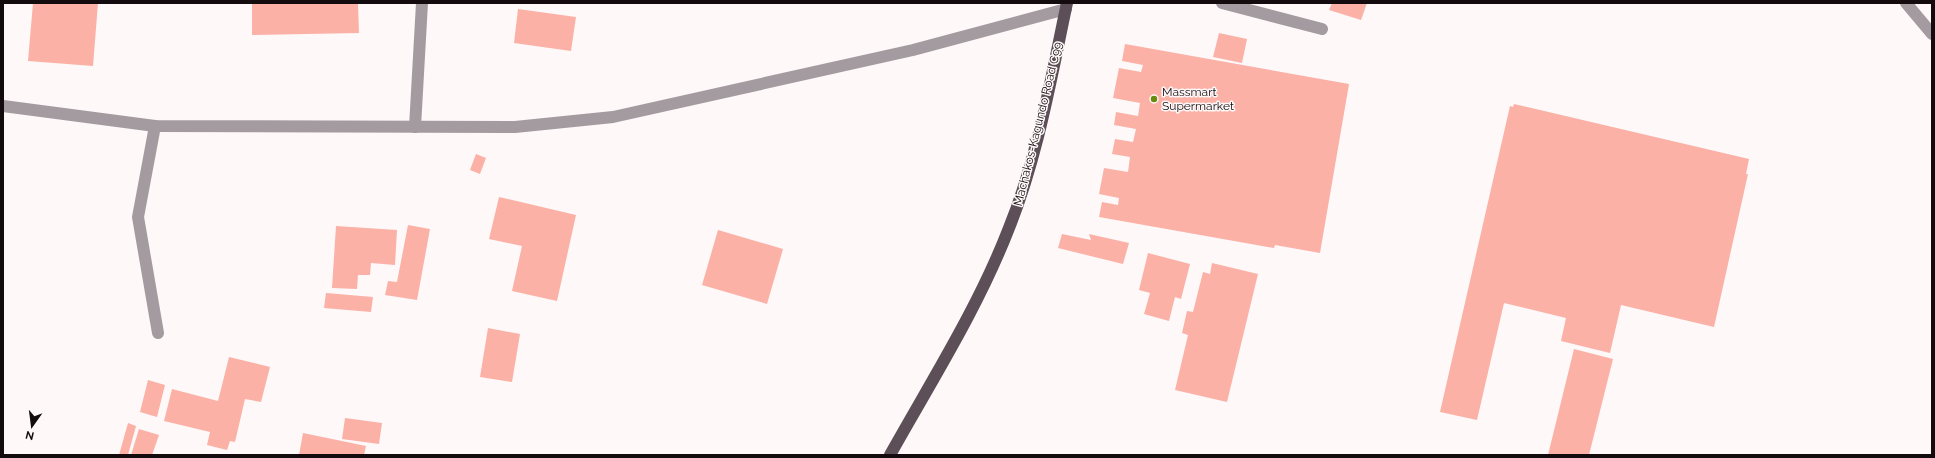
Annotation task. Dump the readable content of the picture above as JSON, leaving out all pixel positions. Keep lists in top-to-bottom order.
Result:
{
  "streets": {
    "main road": ["Machakos-Kagundo Road C99"]
  },
  "places": ["Massmart Supermarket"],
  "north": "bottom"
}
